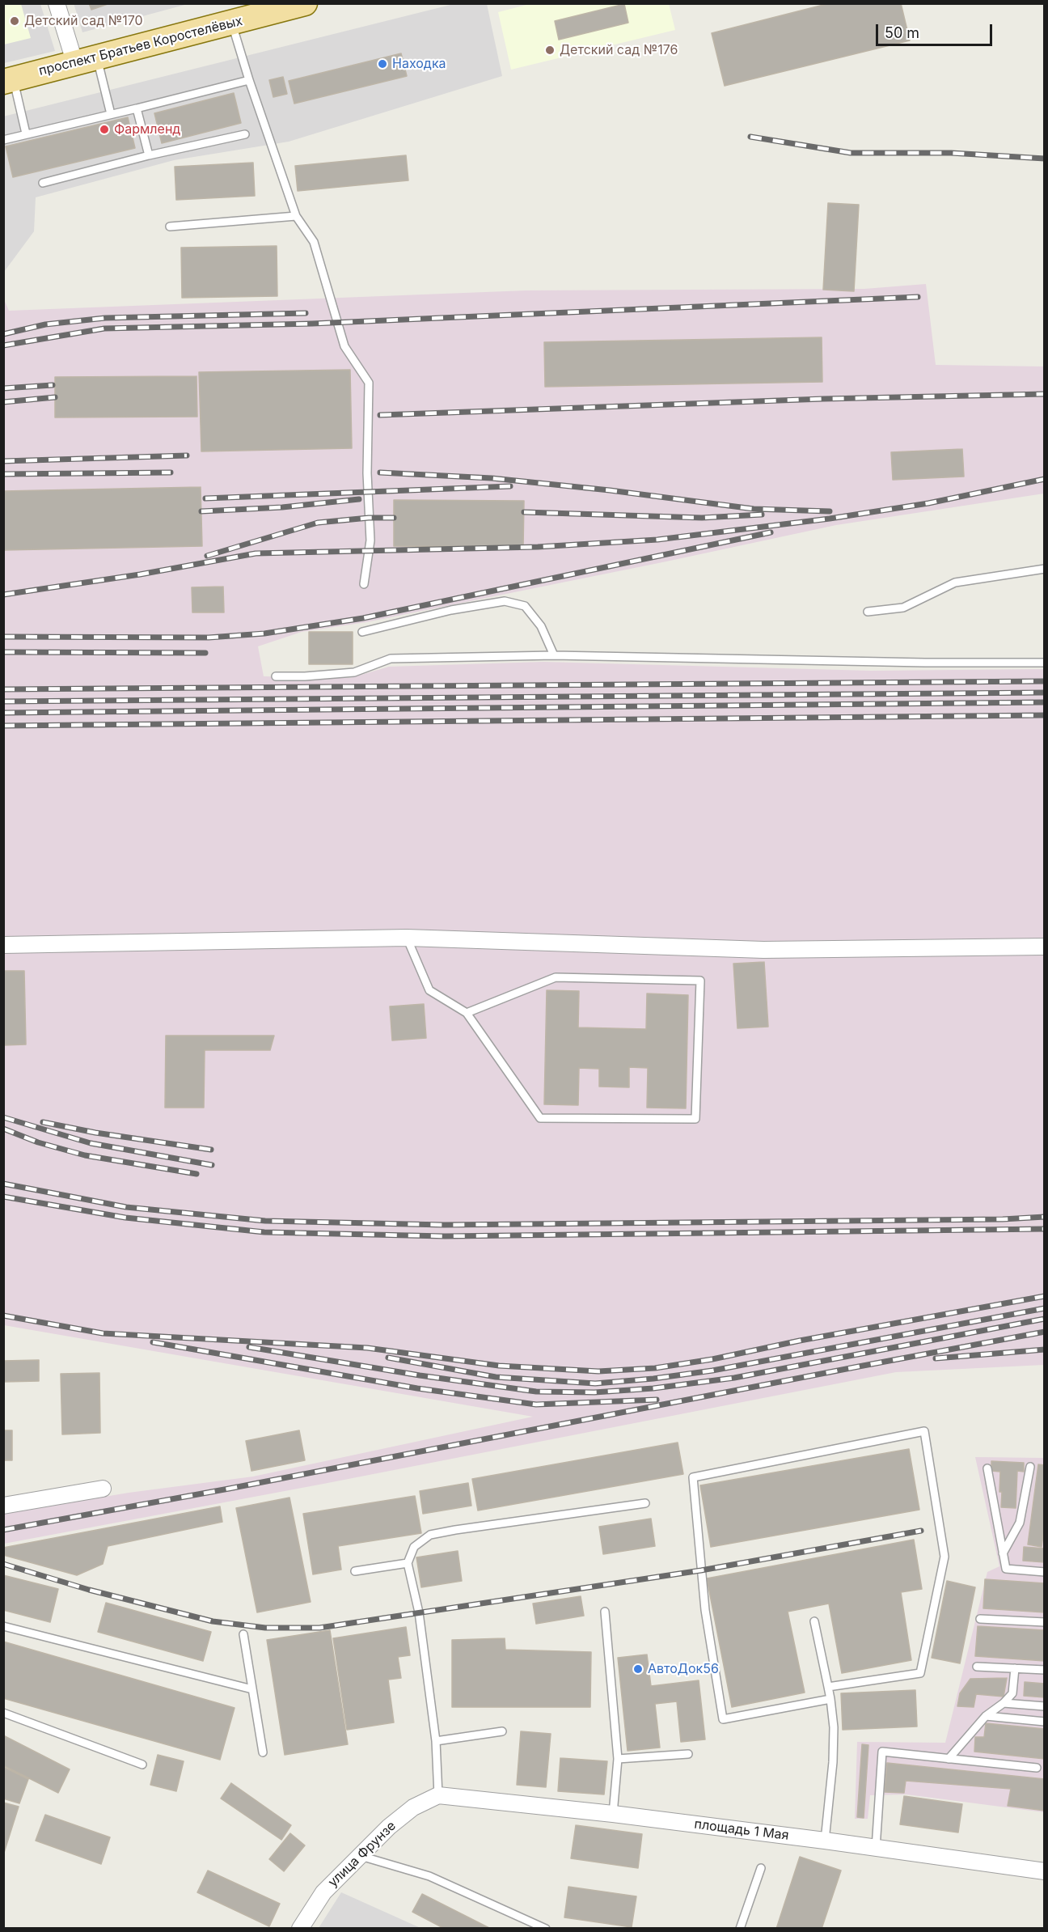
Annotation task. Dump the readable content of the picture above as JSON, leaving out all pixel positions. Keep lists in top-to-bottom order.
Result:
{
  "streets": {
    "main road": ["проспект Братьев Коростелёвых"],
    "street": ["площадь 1 Мая", "улица Фрунзе"]
  },
  "crossings": [
    ["площадь 1 Мая", "улица Фрунзе"]
  ],
  "places": [
    "Детский сад №170",
    "Детский сад №176",
    "Находка",
    "Фармленд",
    "АвтоДок56"
  ],
  "scale_bar": "50 m"
}
